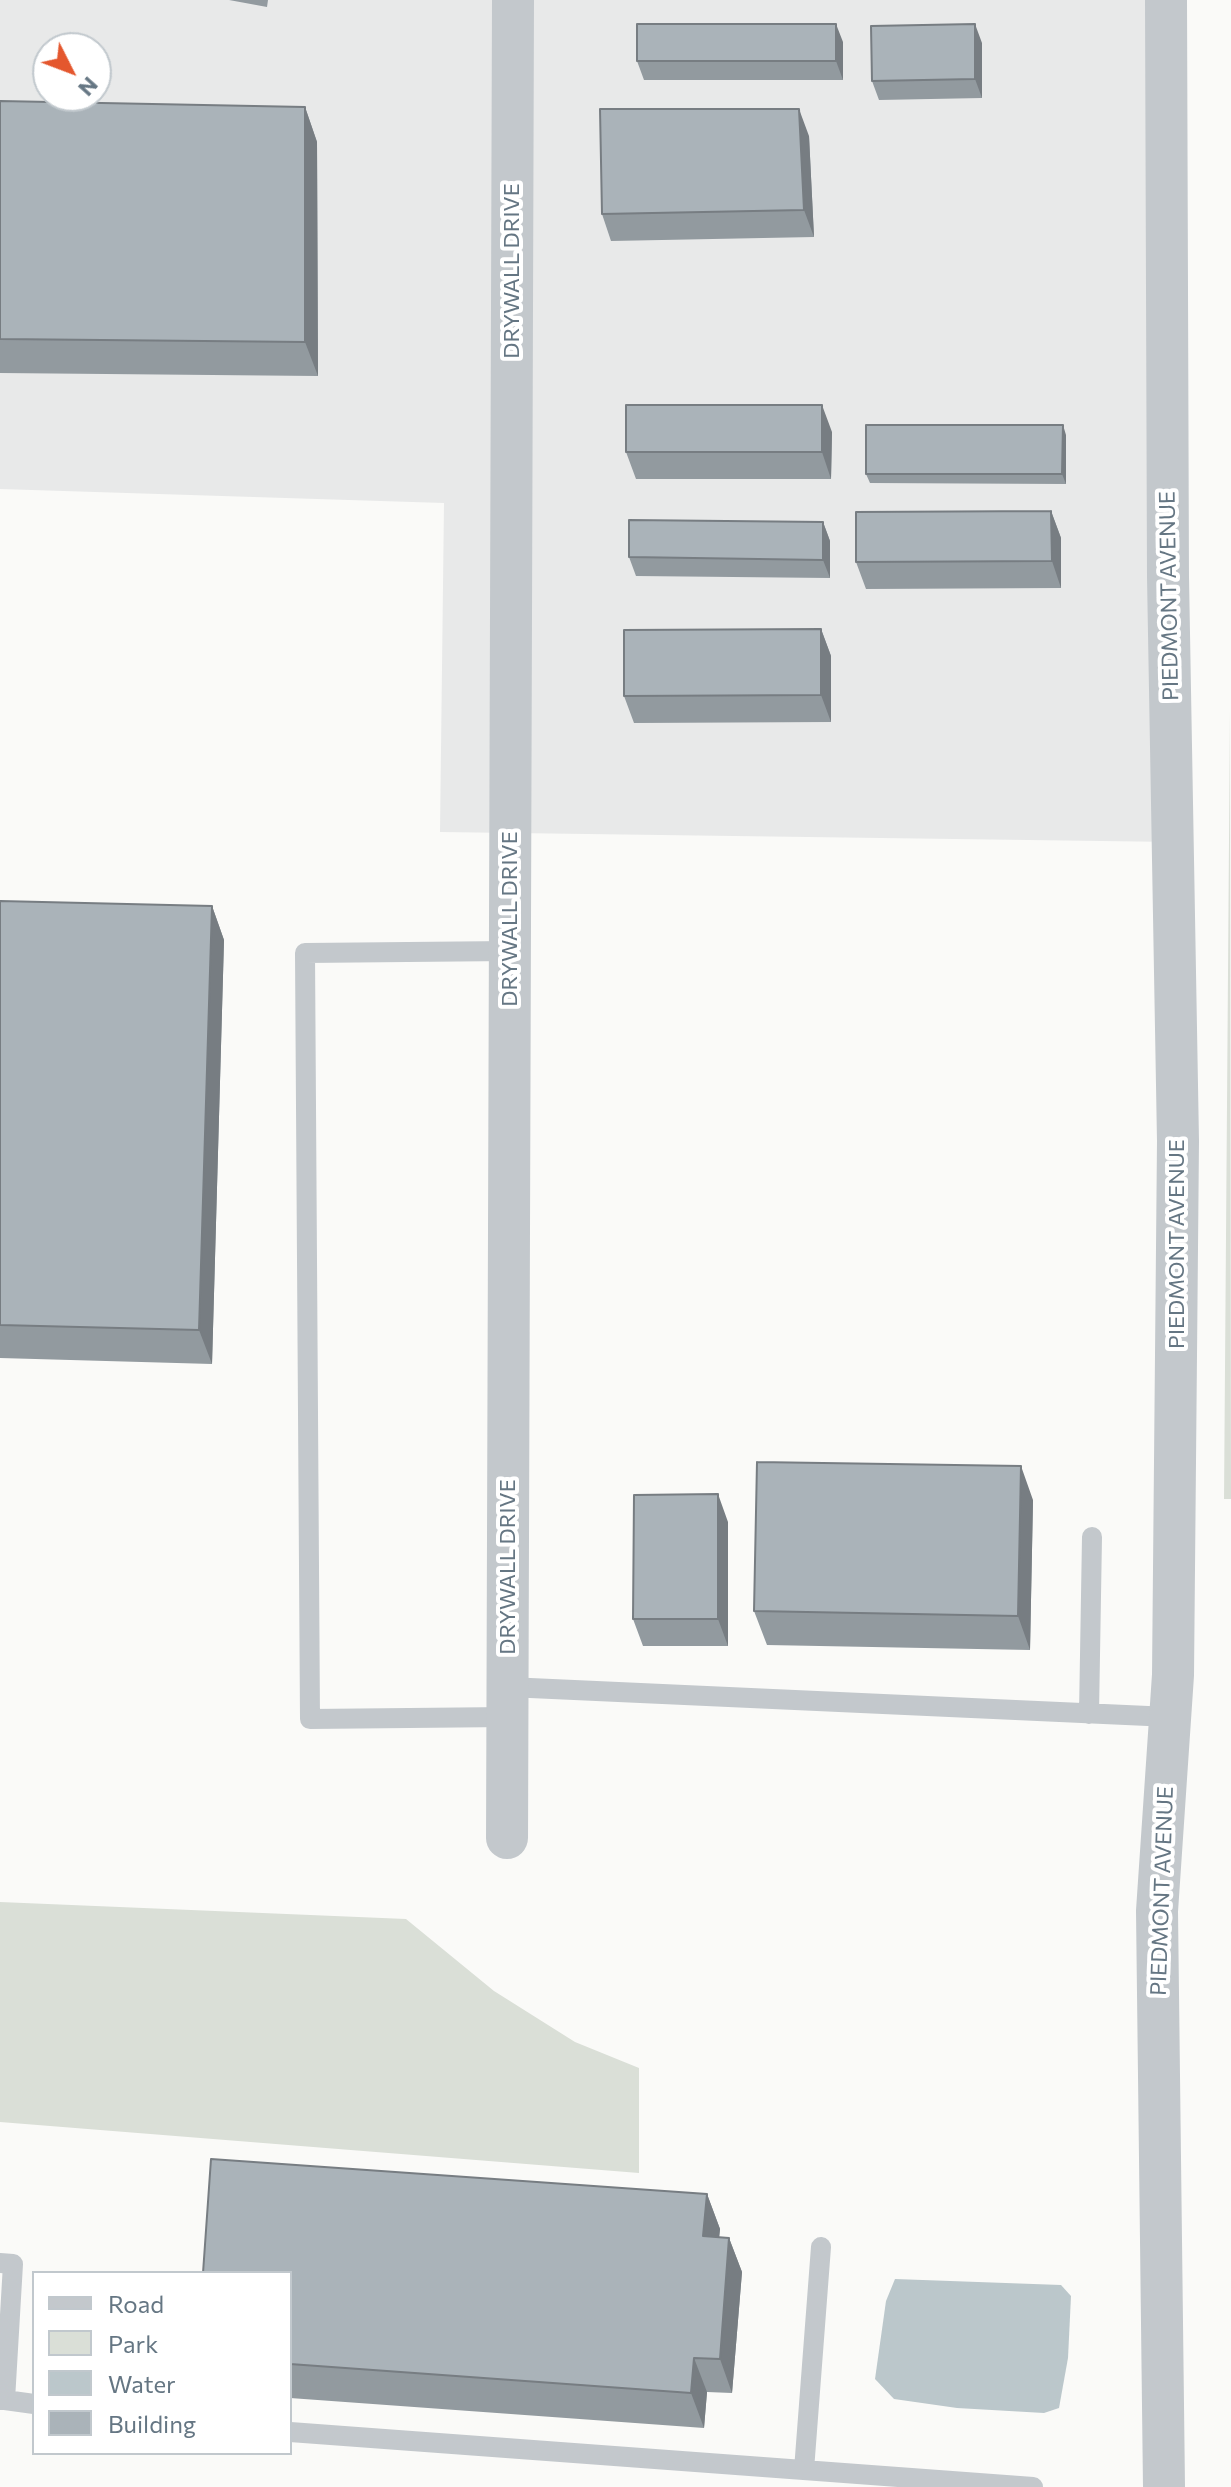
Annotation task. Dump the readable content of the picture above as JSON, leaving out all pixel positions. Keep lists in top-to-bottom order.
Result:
{
  "streets": {
    "street": ["DRYWALL DRIVE", "PIEDMONT AVENUE"]
  },
  "legend": [
    "Road",
    "Park",
    "Water",
    "Building"
  ],
  "north": "bottom right"
}
